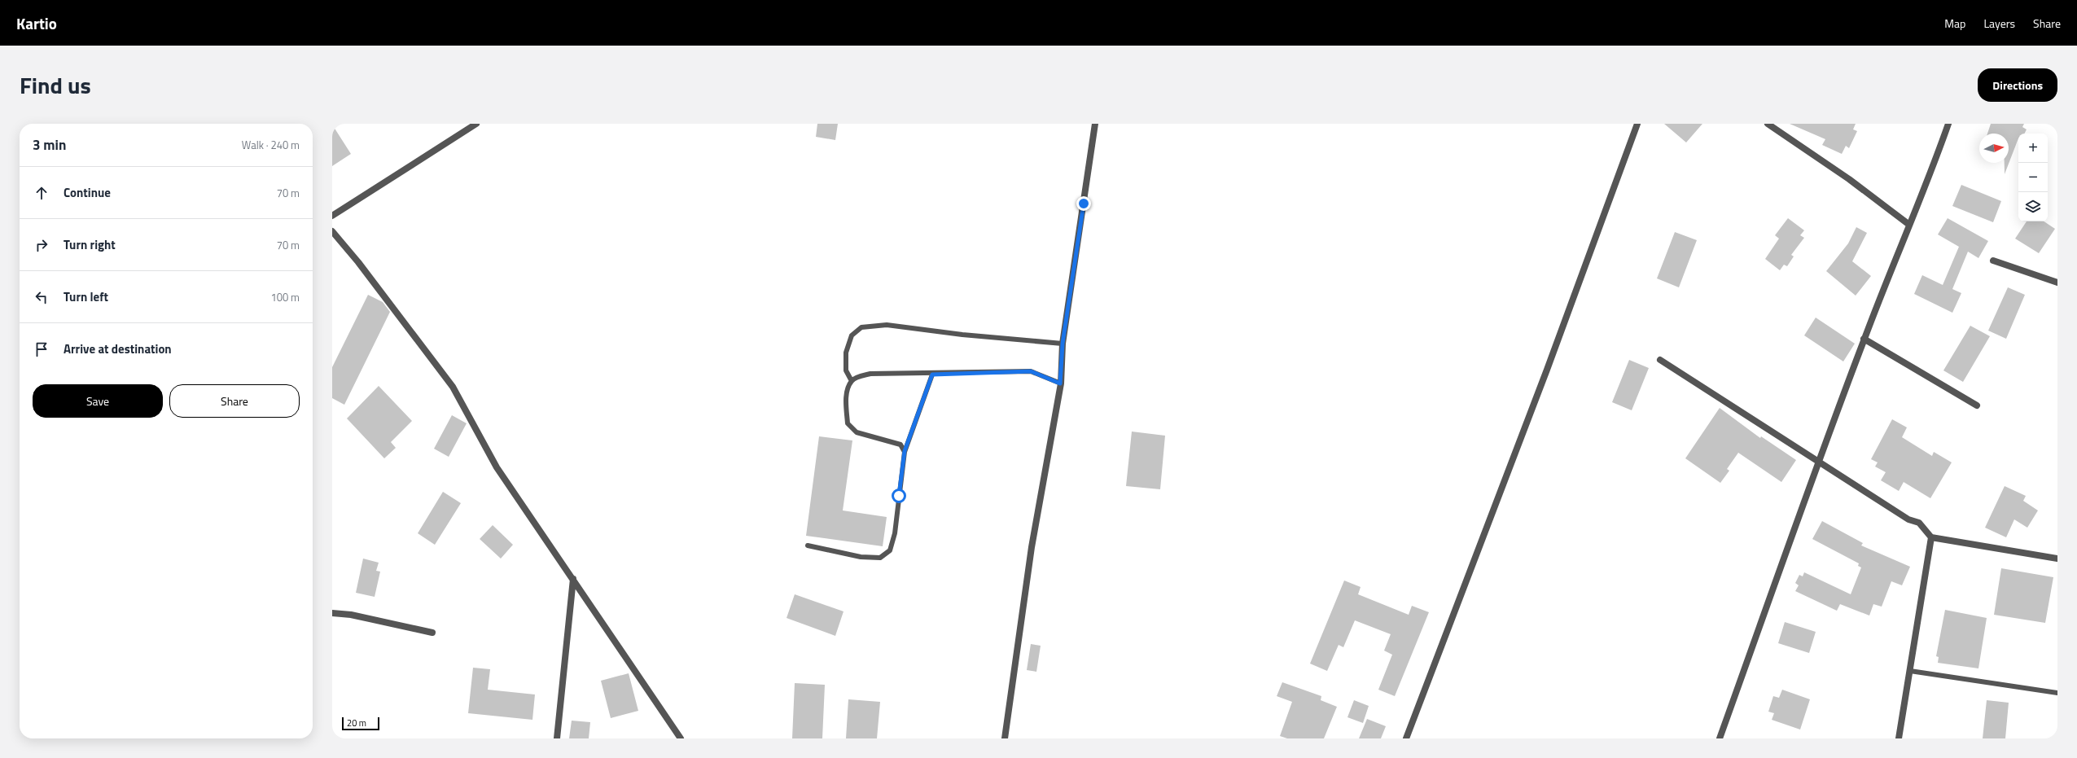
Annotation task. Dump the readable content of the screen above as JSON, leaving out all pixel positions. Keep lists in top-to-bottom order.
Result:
{
  "scale_bar": "20 m",
  "north": "right",
  "page": {
    "header": "Kartio",
    "nav": ["Map", "Layers", "Share"],
    "title": "Find us",
    "buttons": [
      "Directions",
      ["Save", "Share"]
    ],
    "heading": ["3 min", "Walk · 240 m"],
    "map_buttons": ["+", "−"],
    "list": [
      ["Continue", "70 m"],
      ["Turn right", "70 m"],
      ["Turn left", "100 m"],
      "Arrive at destination"
    ],
    "scale": "20 m"
  }
}
